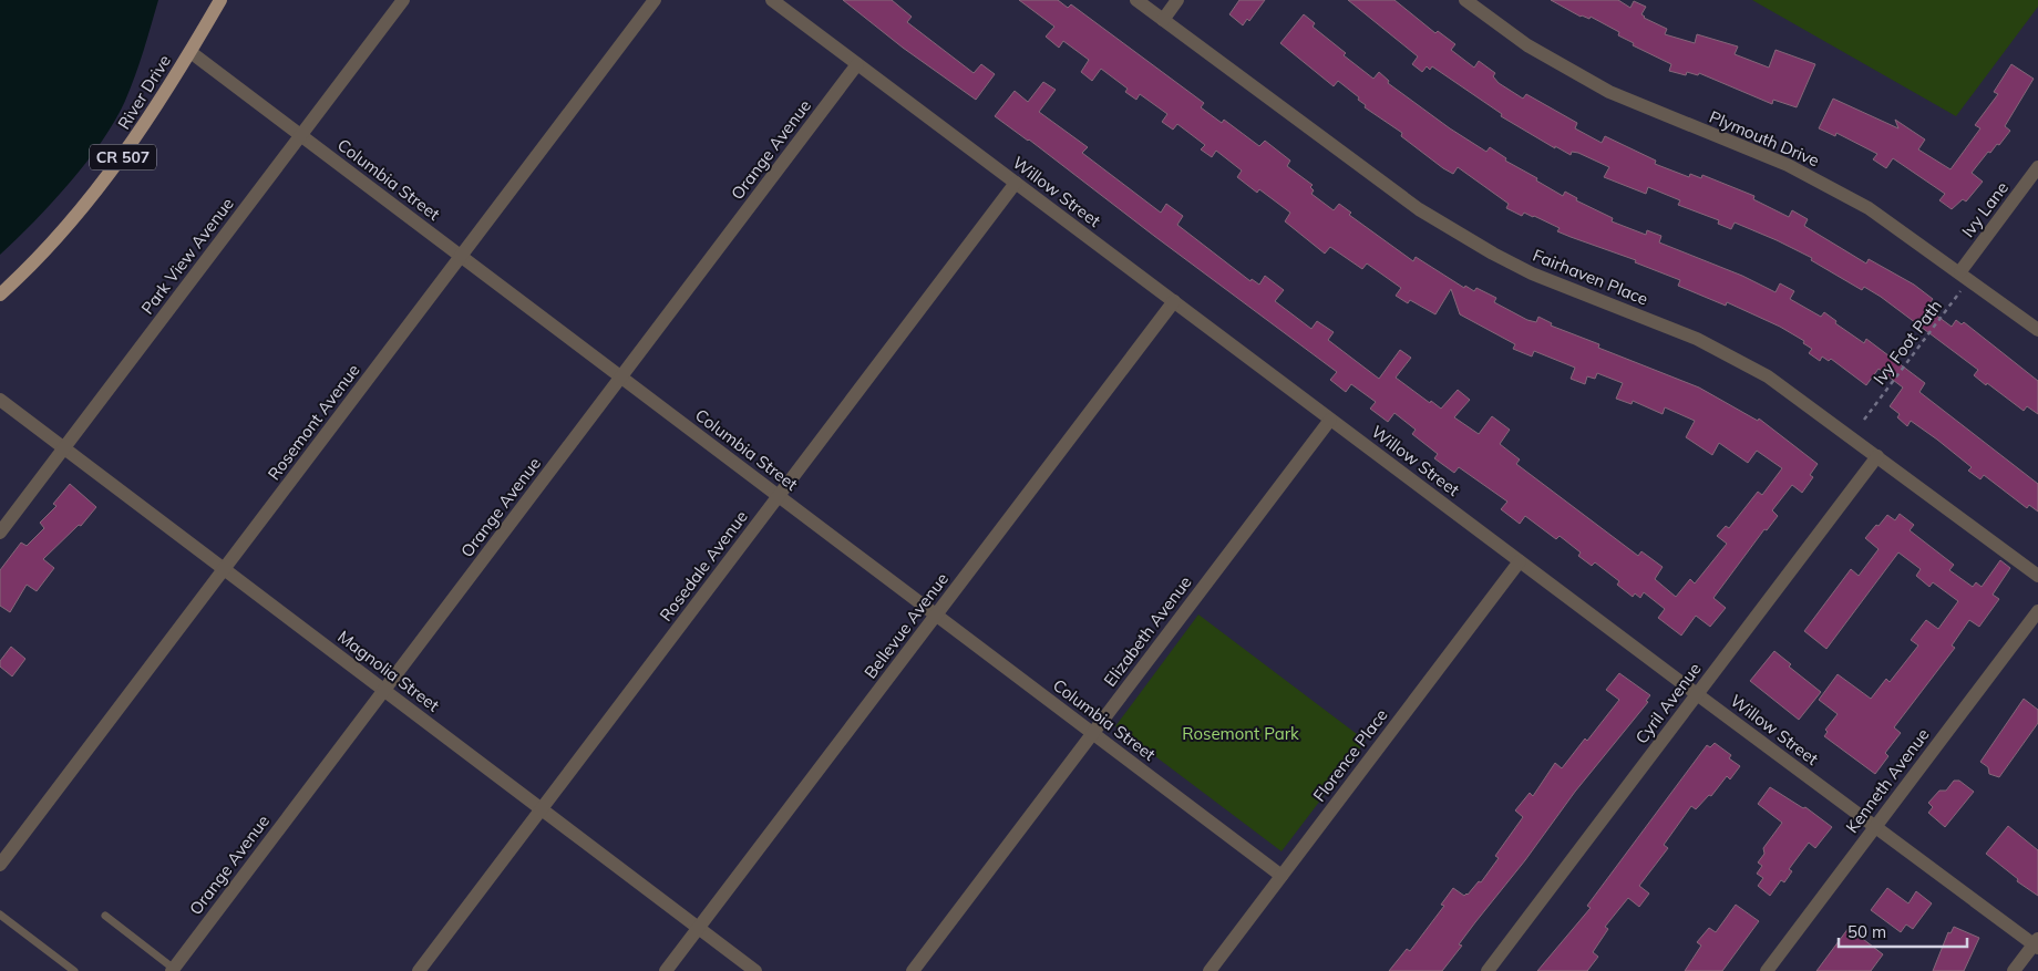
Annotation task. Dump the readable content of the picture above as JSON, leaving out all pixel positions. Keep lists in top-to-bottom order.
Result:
{
  "streets": {
    "main road": ["River Drive", "CR 507"],
    "street": [
      "Plymouth Drive",
      "Orange Avenue",
      "Columbia Street",
      "Willow Street",
      "Ivy Lane",
      "Park View Avenue",
      "Fairhaven Place",
      "Rosemont Avenue",
      "Rosedale Avenue",
      "Bellevue Avenue",
      "Elizabeth Avenue",
      "Magnolia Street",
      "Cyril Avenue",
      "Florence Place",
      "Kenneth Avenue"
    ],
    "path": ["Ivy Foot Path"]
  },
  "crossings": [
    ["River Drive", "Columbia Street"],
    ["Plymouth Drive", "Ivy Lane"],
    ["Plymouth Drive", "Ivy Foot Path"],
    ["Orange Avenue", "Columbia Street"],
    ["Orange Avenue", "Willow Street"],
    ["Orange Avenue", "Magnolia Street"],
    ["Columbia Street", "Park View Avenue"],
    ["Columbia Street", "Rosemont Avenue"],
    ["Columbia Street", "Rosedale Avenue"],
    ["Columbia Street", "Bellevue Avenue"],
    ["Columbia Street", "Elizabeth Avenue"],
    ["Columbia Street", "Florence Place"],
    ["Willow Street", "Rosedale Avenue"],
    ["Willow Street", "Bellevue Avenue"],
    ["Willow Street", "Elizabeth Avenue"],
    ["Willow Street", "Cyril Avenue"],
    ["Willow Street", "Florence Place"],
    ["Willow Street", "Kenneth Avenue"],
    ["Ivy Lane", "Ivy Foot Path"],
    ["Park View Avenue", "Magnolia Street"],
    ["Fairhaven Place", "Cyril Avenue"],
    ["Rosemont Avenue", "Magnolia Street"],
    ["Rosedale Avenue", "Magnolia Street"],
    ["Bellevue Avenue", "Magnolia Street"]
  ],
  "parks": ["Rosemont Park"],
  "scale_bar": "50 m"
}
